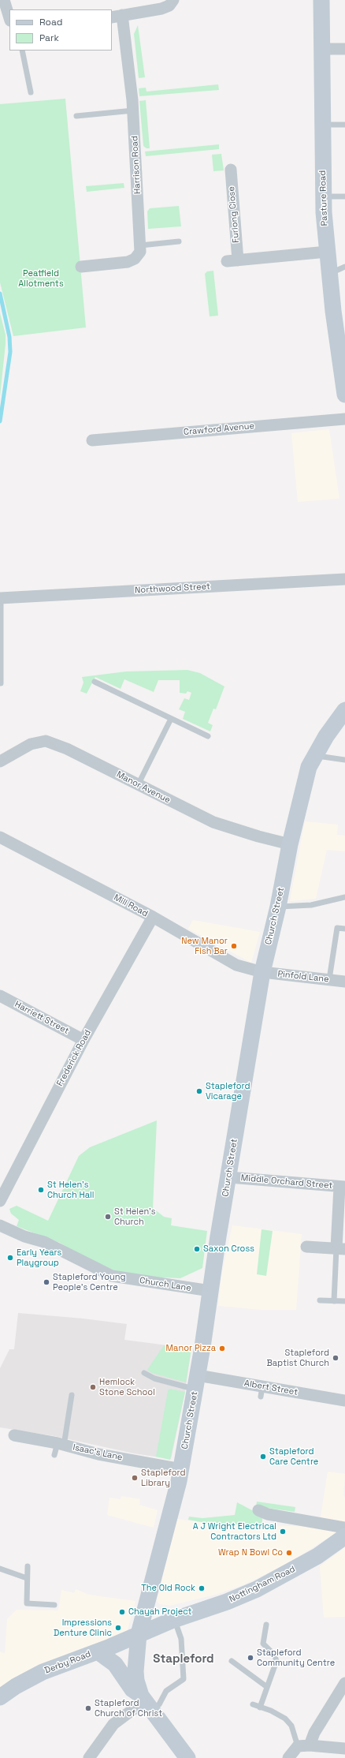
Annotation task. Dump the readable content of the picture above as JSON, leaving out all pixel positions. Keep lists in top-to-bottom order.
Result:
{
  "streets": {
    "main road": [
      "Pasture Road",
      "Church Street",
      "Nottingham Road",
      "Derby Road"
    ],
    "street": [
      "Harrison Road",
      "Furlong Close",
      "Crawford Avenue",
      "Northwood Street",
      "Manor Avenue",
      "Mill Road",
      "Pinfold Lane",
      "Harriett Street",
      "Frederick Road",
      "Middle Orchard Street",
      "Church Lane",
      "Albert Street",
      "Isaac's Lane"
    ]
  },
  "crossings": [
    ["Pasture Road", "Furlong Close"],
    ["Manor Avenue", "Church Street"],
    ["Mill Road", "Church Street"],
    ["Mill Road", "Pinfold Lane"],
    ["Mill Road", "Frederick Road"],
    ["Church Street", "Pinfold Lane"],
    ["Church Street", "Middle Orchard Street"],
    ["Church Street", "Church Lane"],
    ["Church Street", "Albert Street"],
    ["Church Street", "Isaac's Lane"],
    ["Church Street", "Nottingham Road"],
    ["Church Street", "Derby Road"],
    ["Harriett Street", "Frederick Road"],
    ["Nottingham Road", "Derby Road"]
  ],
  "districts": ["Stapleford"],
  "parks": ["Peatfield Allotments"],
  "places": [
    "New Manor Fish Bar",
    "Stapleford Vicarage",
    "St Helen's Church Hall",
    "St Helen's Church",
    "Saxon Cross",
    "Early Years Playgroup",
    "Stapleford Young People's Centre",
    "Manor Pizza",
    "Stapleford Baptist Church",
    "Hemlock Stone School",
    "Stapleford Care Centre",
    "Stapleford Library",
    "A J Wright Electrical Contractors Ltd",
    "Wrap N Bowl Co",
    "The Old Rock",
    "Chayah Project",
    "Impressions Denture Clinic",
    "Stapleford Community Centre",
    "Stapleford Church of Christ"
  ],
  "legend": ["Road", "Park"]
}
